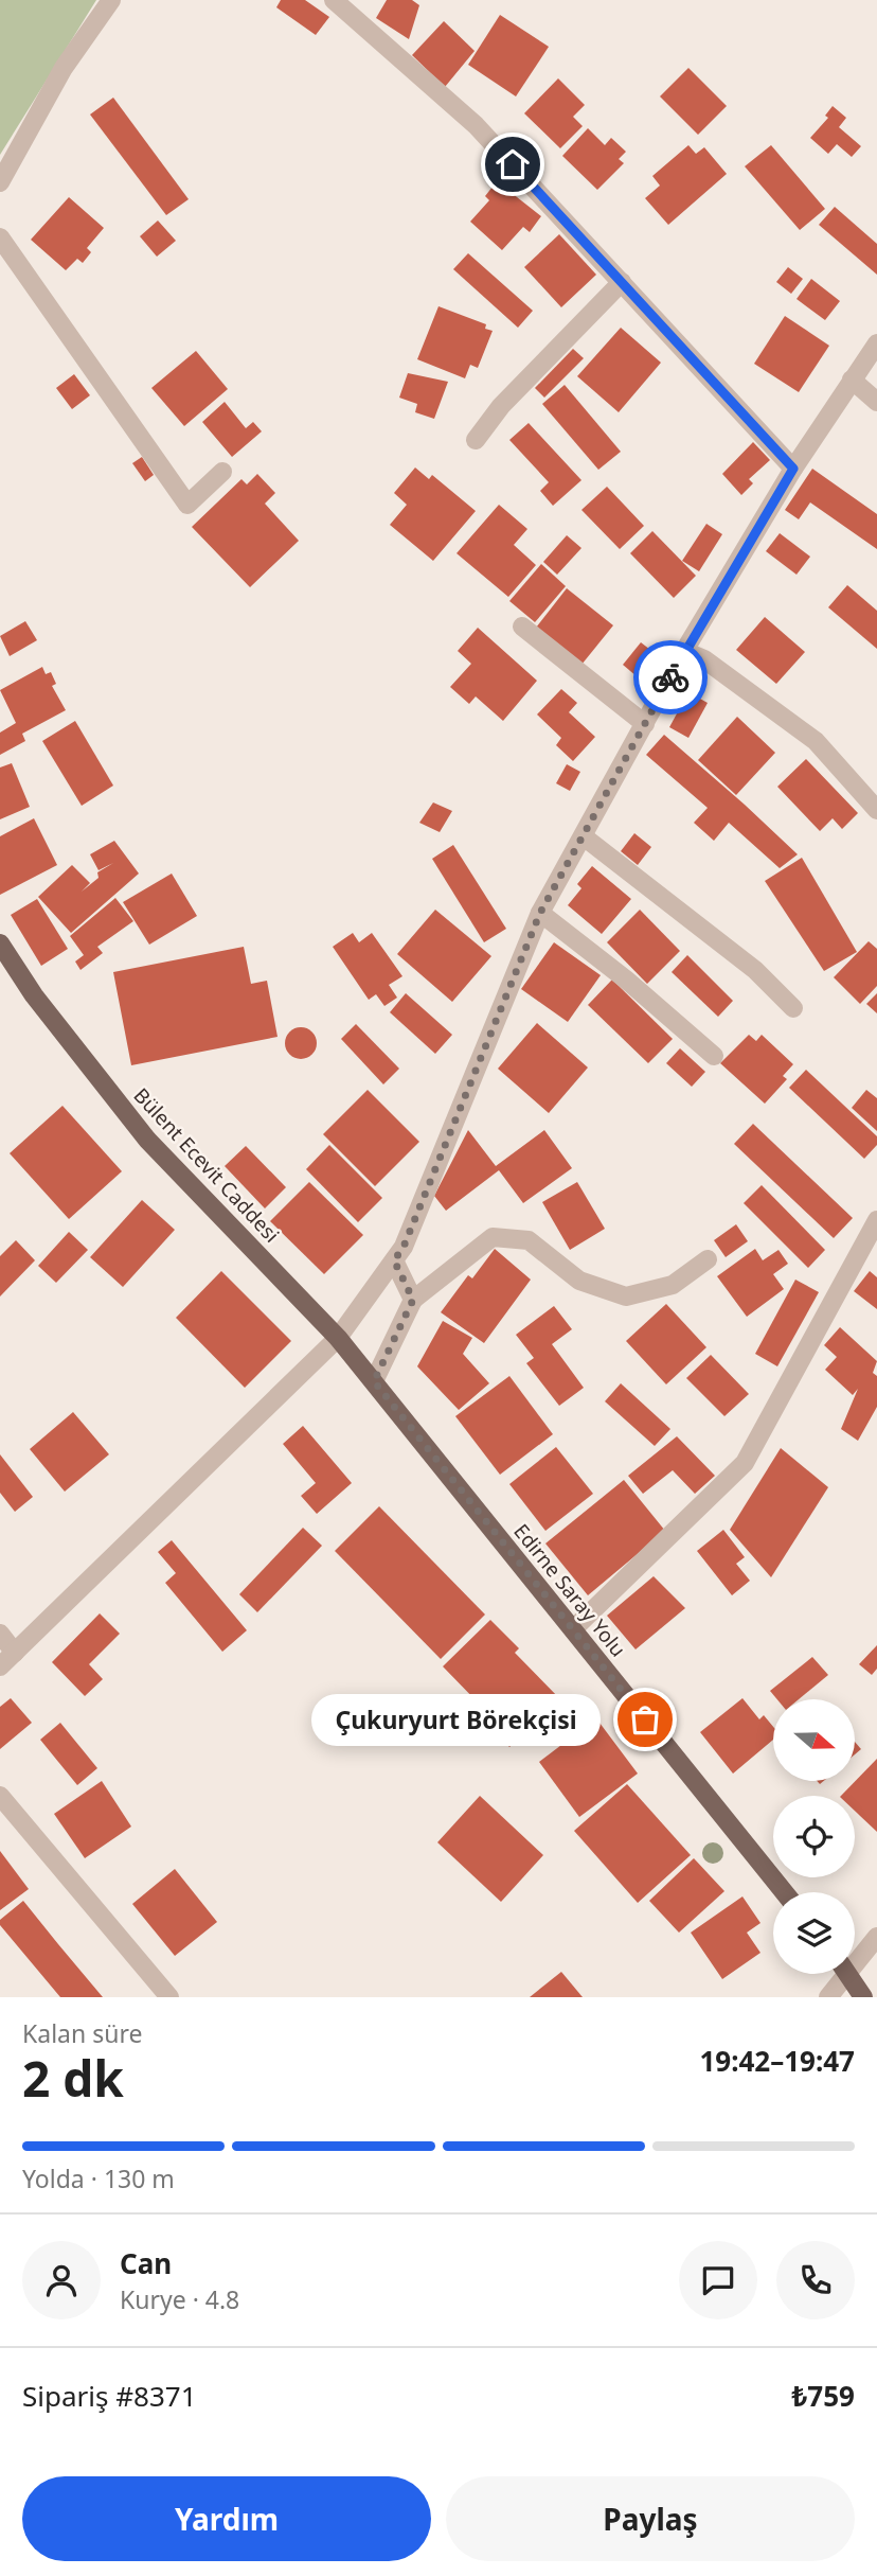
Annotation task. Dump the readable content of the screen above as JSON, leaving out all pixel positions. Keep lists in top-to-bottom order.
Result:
{
  "streets": {
    "main road": ["Bülent Ecevit Caddesi", "Edirne Saray Yolu"]
  },
  "crossings": [
    ["Bülent Ecevit Caddesi", "Edirne Saray Yolu"]
  ],
  "places": ["Çukuryurt Börekçisi"],
  "north": "right",
  "page": {
    "bubble": "Çukuryurt Börekçisi",
    "heading": ["2 dk", "Kalan süre", "19:42–19:47"],
    "panel": [
      "Can",
      "Kurye · 4.8",
      "Sipariş #8371",
      "₺759"
    ],
    "bar": "Yolda · 130 m",
    "buttons": ["Yardım", "Paylaş"]
  }
}
